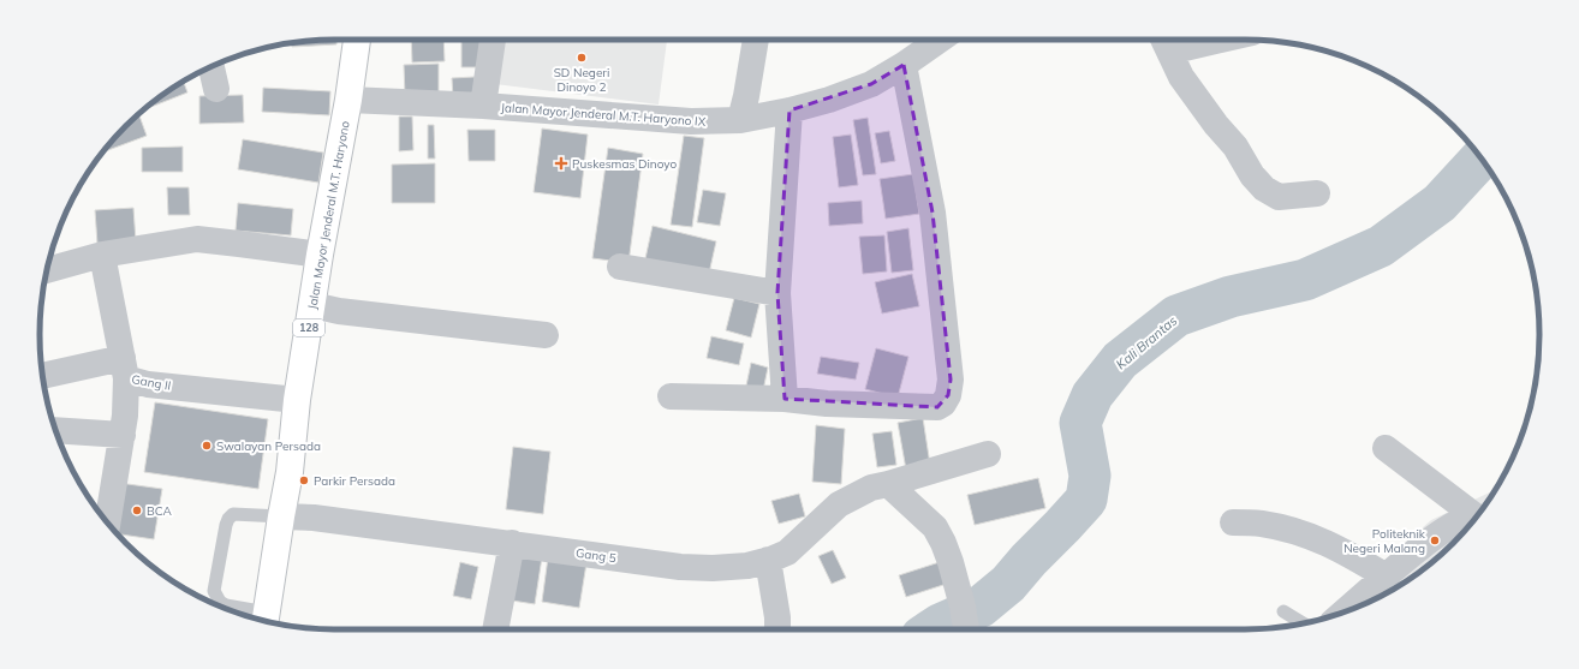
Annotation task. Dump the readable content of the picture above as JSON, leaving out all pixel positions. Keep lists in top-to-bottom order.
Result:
{
  "streets": {
    "main road": ["Jalan Mayor Jenderal M.T. Haryono", "128"],
    "street": ["Jalan Mayor Jenderal M.T. Haryono IX", "Gang II", "Gang 5"]
  },
  "crossings": [
    ["Jalan Mayor Jenderal M.T. Haryono IX", "Jalan Mayor Jenderal M.T. Haryono"],
    ["Jalan Mayor Jenderal M.T. Haryono", "Gang II"],
    ["Jalan Mayor Jenderal M.T. Haryono", "Gang 5"]
  ],
  "water": ["Kali Brantas"],
  "places": {
    "other": [
      "SD Negeri Dinoyo 2",
      "Swalayan Persada",
      "Parkir Persada",
      "BCA",
      "Politeknik Negeri Malang"
    ],
    "health": ["Puskesmas Dinoyo"]
  }
}
